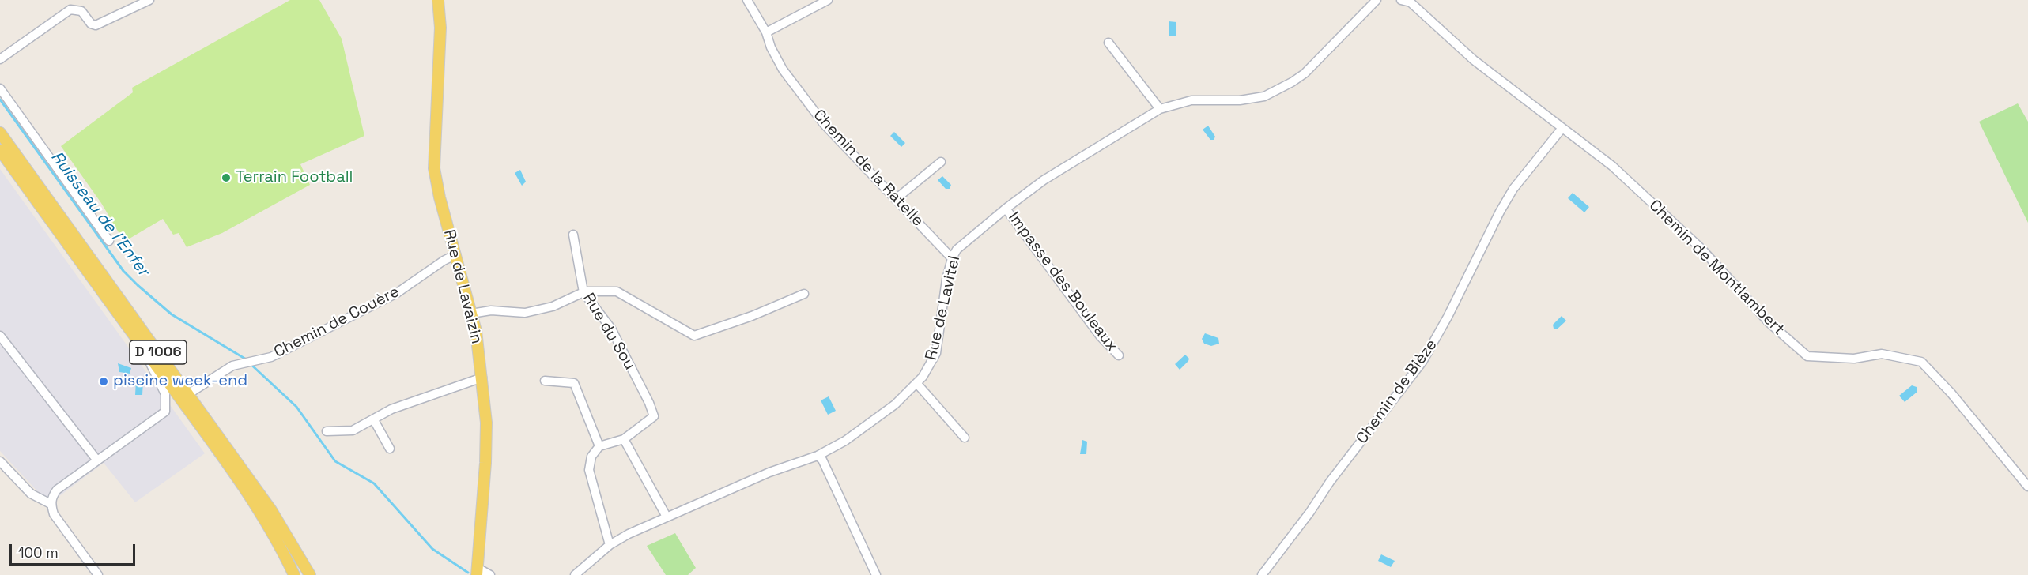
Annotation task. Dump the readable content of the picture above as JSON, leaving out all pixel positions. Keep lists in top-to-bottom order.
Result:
{
  "streets": {
    "main road": ["Rue de Lavaizin", "D 1006"],
    "street": [
      "Chemin de la Ratelle",
      "Chemin de Montlambert",
      "Impasse des Bouleaux",
      "Rue de Lavitel",
      "Chemin de Couère",
      "Rue du Sou",
      "Chemin de Bièze"
    ]
  },
  "crossings": [
    ["Chemin de la Ratelle", "Rue de Lavitel"],
    ["Chemin de Montlambert", "Chemin de Bièze"],
    ["Impasse des Bouleaux", "Rue de Lavitel"],
    ["Rue de Lavaizin", "Chemin de Couère"],
    ["Chemin de Couère", "D 1006"]
  ],
  "water": ["Ruisseau de l'Enfer"],
  "places": ["Terrain Football", "piscine week-end"],
  "scale_bar": "100 m"
}
